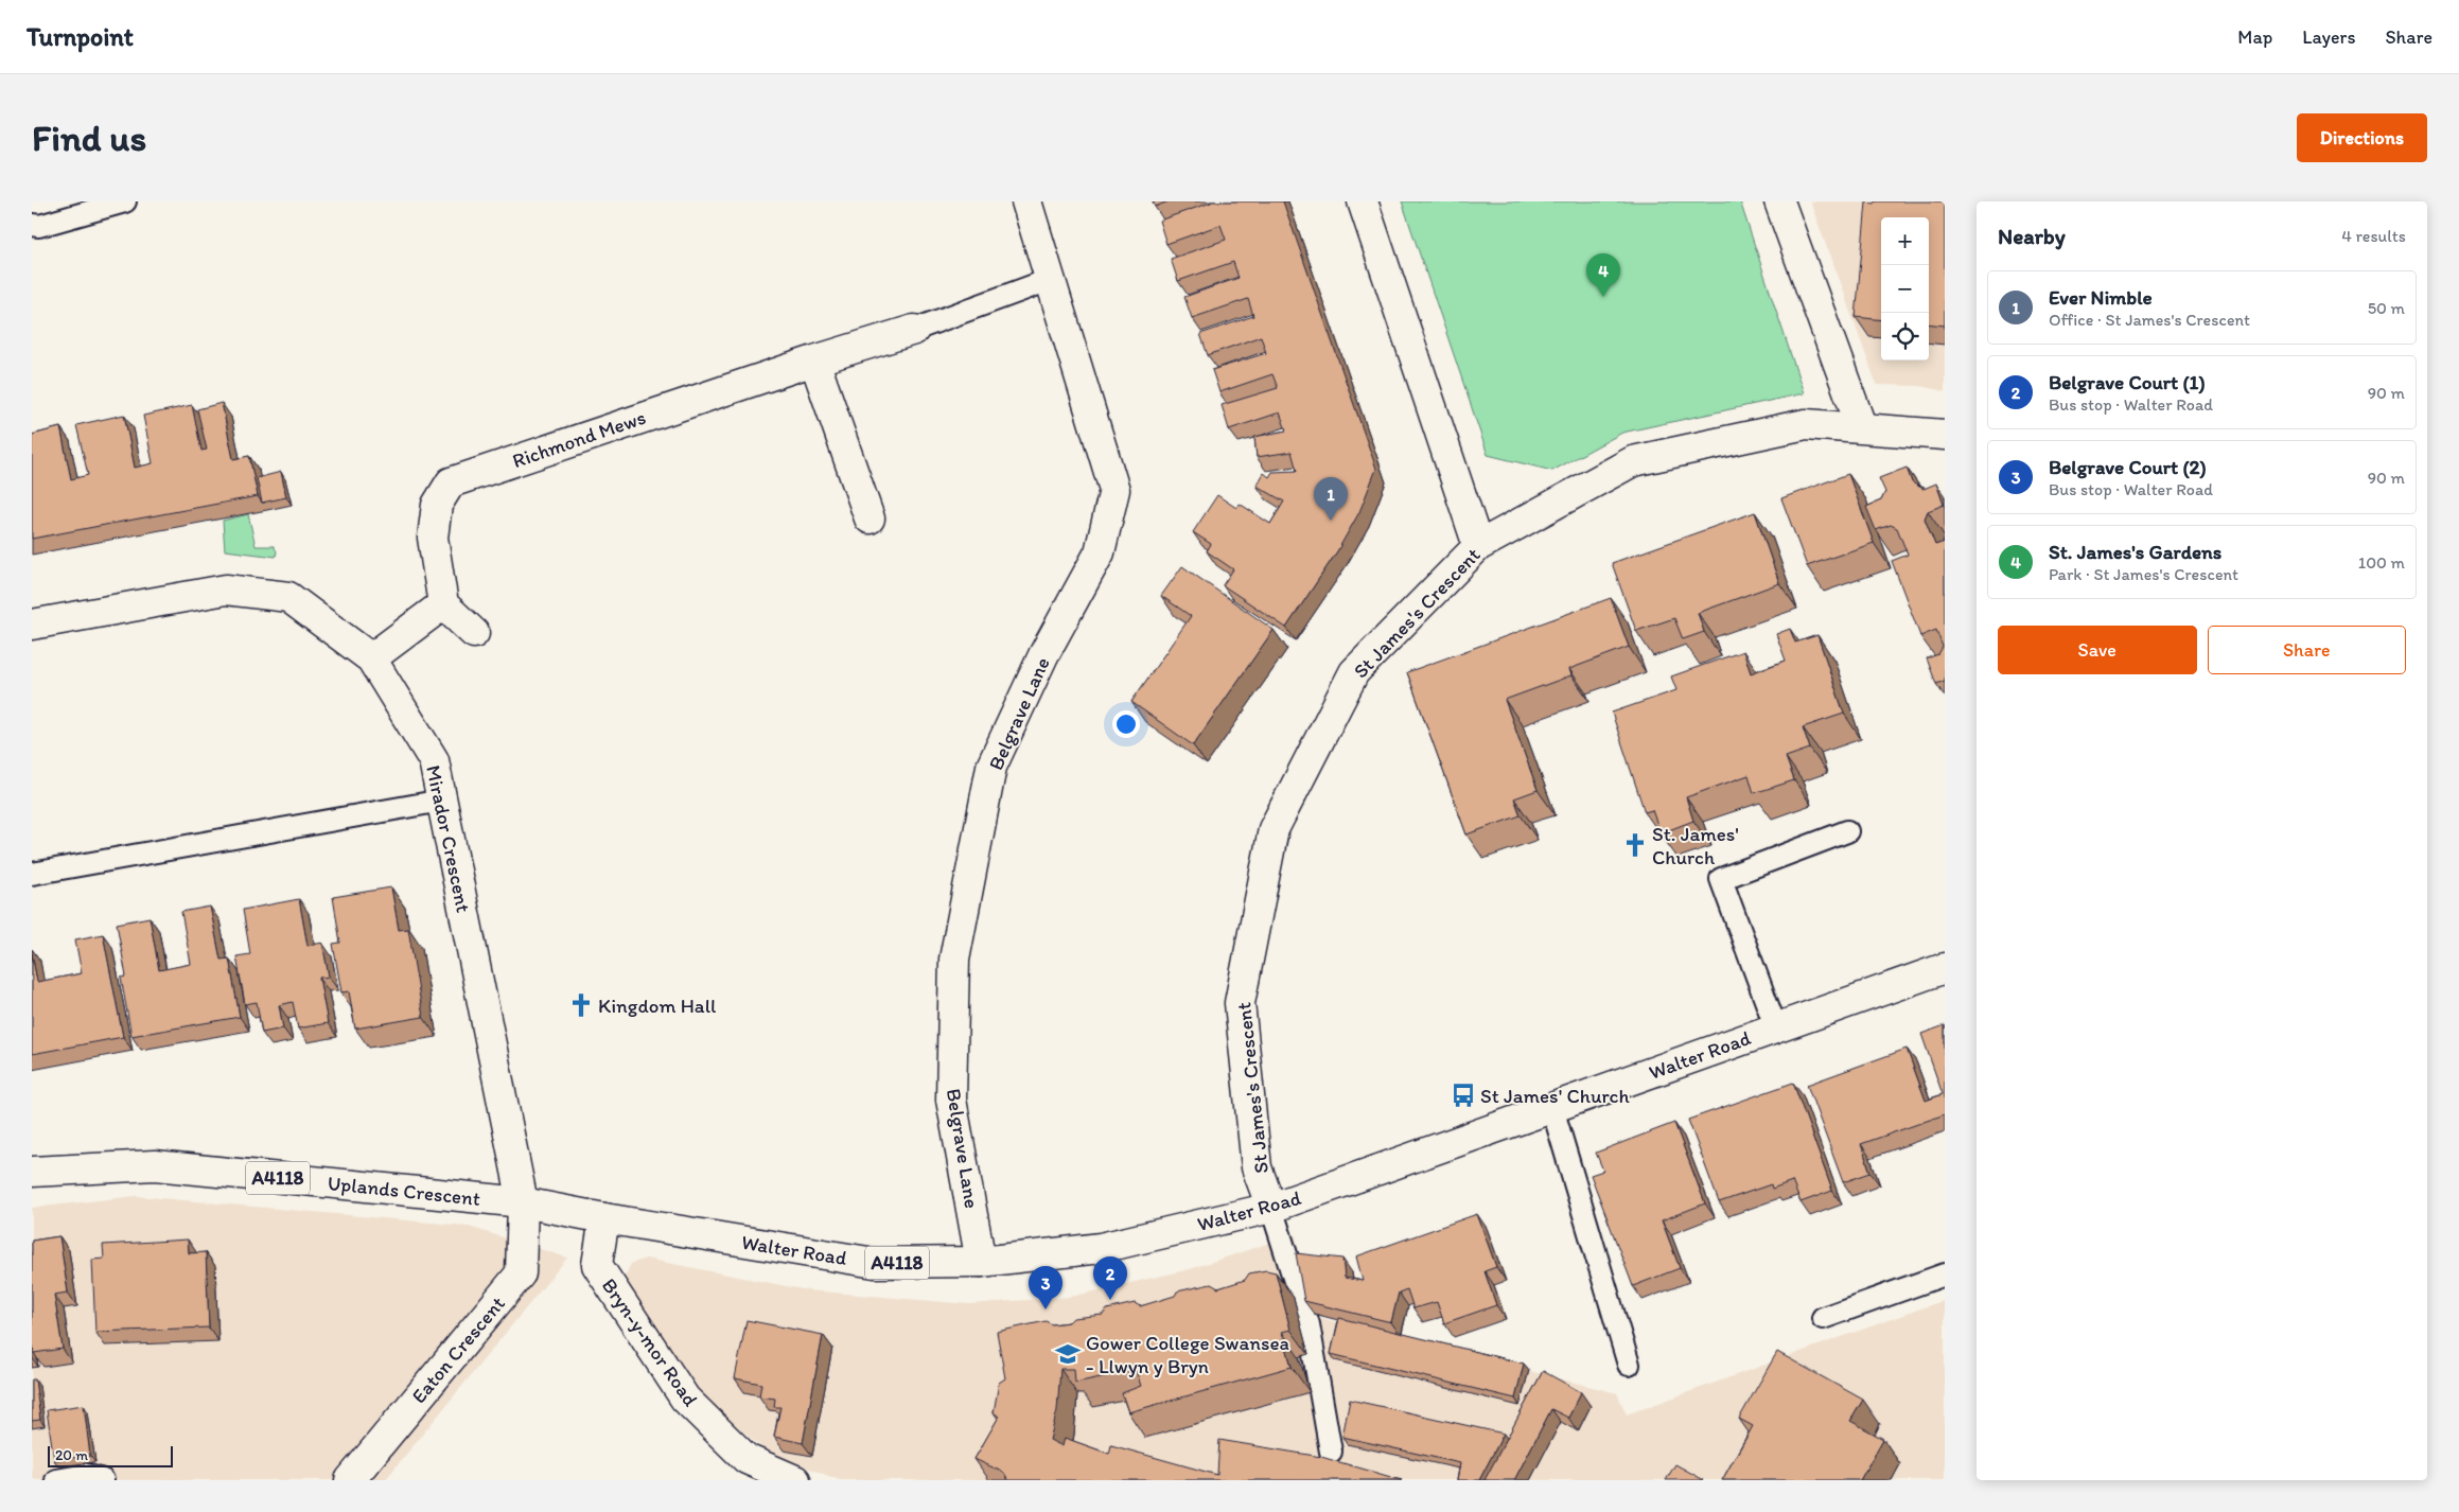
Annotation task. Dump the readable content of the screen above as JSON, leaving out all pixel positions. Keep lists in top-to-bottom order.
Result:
{
  "streets": {
    "street": [
      "Richmond Mews",
      "St James's Crescent",
      "Belgrave Lane",
      "Mirador Crescent",
      "Walter Road",
      "A4118",
      "Uplands Crescent",
      "Bryn-y-mor Road",
      "Eaton Crescent"
    ]
  },
  "crossings": [
    ["St James's Crescent", "Walter Road"],
    ["Belgrave Lane", "Walter Road"],
    ["Mirador Crescent", "Walter Road"],
    ["Mirador Crescent", "Uplands Crescent"],
    ["Mirador Crescent", "Eaton Crescent"],
    ["Walter Road", "Uplands Crescent"],
    ["Walter Road", "Bryn-y-mor Road"],
    ["Walter Road", "Eaton Crescent"],
    ["Uplands Crescent", "Eaton Crescent"]
  ],
  "places": {
    "church": ["St. James' Church", "Kingdom Hall"],
    "bus stop": ["St James' Church"],
    "school or university": ["Gower College Swansea - Llwyn y Bryn"]
  },
  "scale_bar": "20 m",
  "page": {
    "header": "Turnpoint",
    "nav": ["Map", "Layers", "Share"],
    "buttons": [
      "Directions",
      ["Save", "Share"]
    ],
    "title": "Find us",
    "heading": ["Nearby", "4 results"],
    "map_buttons": ["+", "−"],
    "pins": [
      "4",
      "1",
      "2",
      "3"
    ],
    "list": [
      {
        "mark": "1",
        "name": "Ever Nimble",
        "note": "Office · St James's Crescent",
        "value": "50 m"
      },
      {
        "mark": "2",
        "name": "Belgrave Court (1)",
        "note": "Bus stop · Walter Road",
        "value": "90 m"
      },
      {
        "mark": "3",
        "name": "Belgrave Court (2)",
        "note": "Bus stop · Walter Road",
        "value": "90 m"
      },
      {
        "mark": "4",
        "name": "St. James's Gardens",
        "note": "Park · St James's Crescent",
        "value": "100 m"
      }
    ],
    "scale": "20 m"
  }
}
